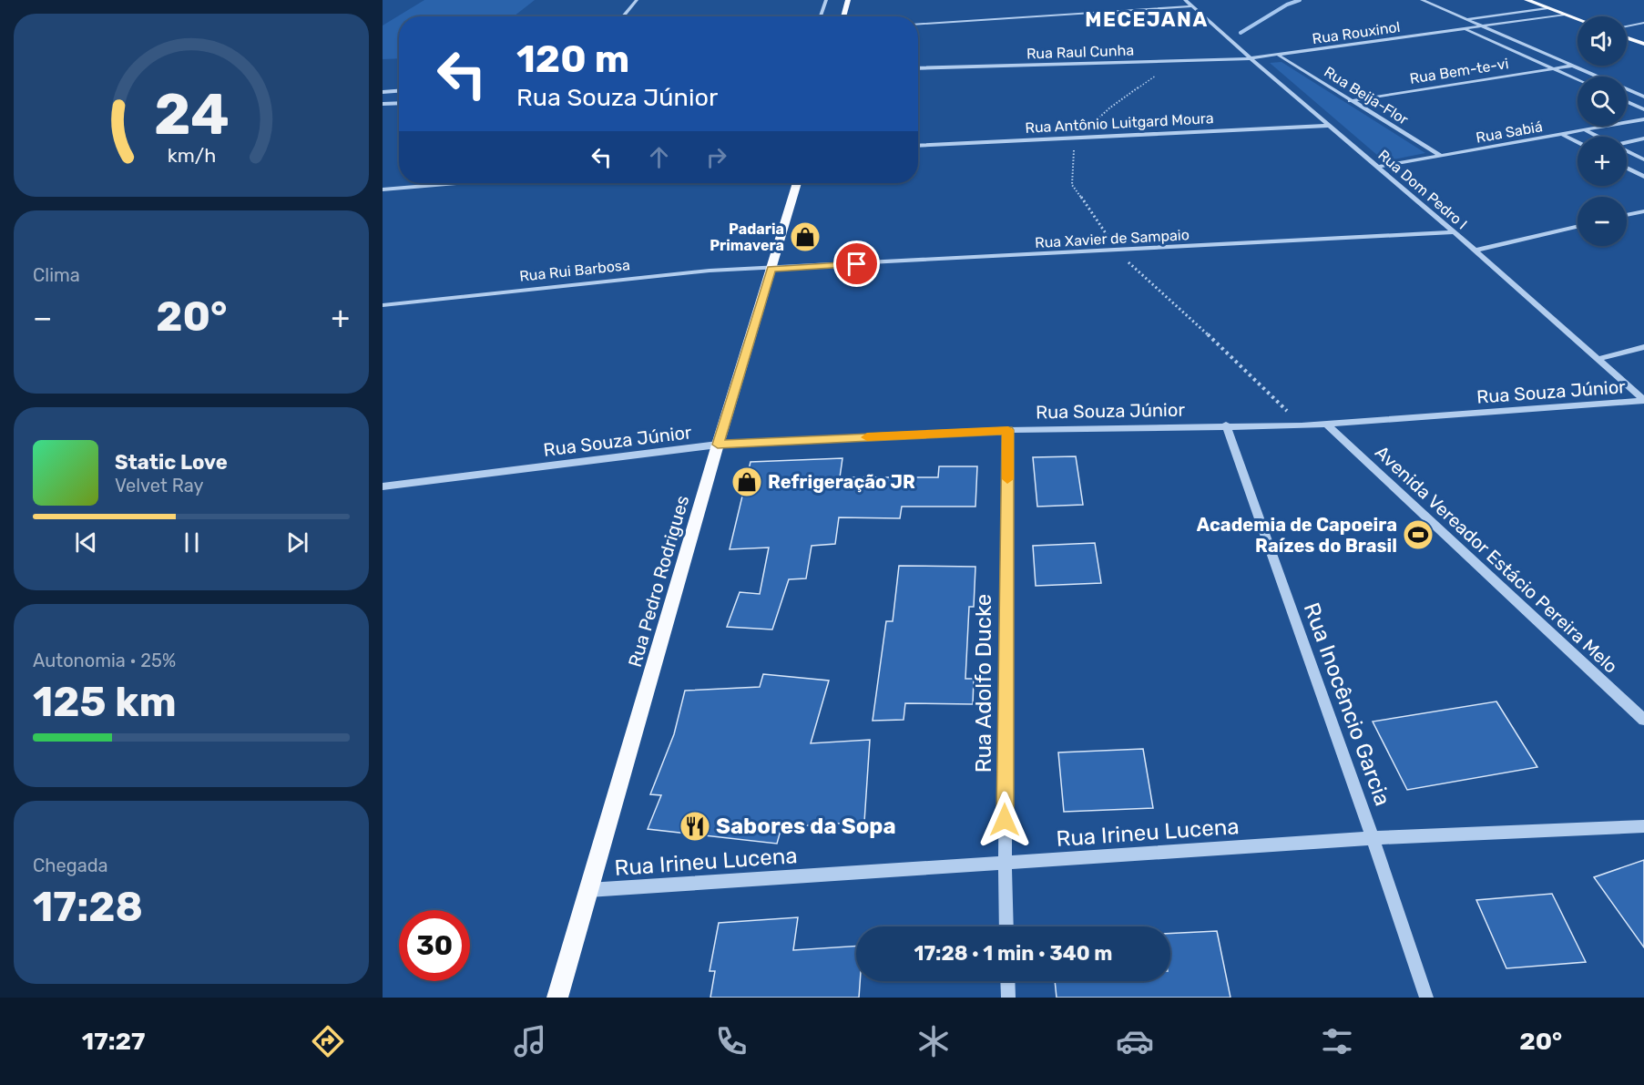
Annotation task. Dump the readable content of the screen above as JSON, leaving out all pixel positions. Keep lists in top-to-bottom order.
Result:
{
  "streets": {
    "main road": ["Rua Pedro Rodrigues"],
    "street": [
      "Rua Rouxinol",
      "Rua Raul Cunha",
      "Rua Bem-te-vi",
      "Rua Beija-Flor",
      "Rua Antônio Luitgard Moura",
      "Rua Sabiá",
      "Rua Dom Pedro I",
      "Rua Xavier de Sampaio",
      "Rua Rui Barbosa",
      "Rua Souza Júnior",
      "Avenida Vereador Estácio Pereira Melo",
      "Rua Adolfo Ducke",
      "Rua Inocêncio Garcia",
      "Rua Irineu Lucena"
    ]
  },
  "crossings": [
    ["Rua Rouxinol", "Rua Raul Cunha"],
    ["Rua Rouxinol", "Rua Beija-Flor"],
    ["Rua Rouxinol", "Rua Dom Pedro I"],
    ["Rua Raul Cunha", "Rua Dom Pedro I"],
    ["Rua Bem-te-vi", "Rua Beija-Flor"],
    ["Rua Beija-Flor", "Rua Sabiá"],
    ["Rua Antônio Luitgard Moura", "Rua Dom Pedro I"],
    ["Rua Sabiá", "Rua Dom Pedro I"],
    ["Rua Dom Pedro I", "Rua Xavier de Sampaio"],
    ["Rua Dom Pedro I", "Rua Souza Júnior"],
    ["Rua Xavier de Sampaio", "Rua Rui Barbosa"],
    ["Rua Xavier de Sampaio", "Rua Pedro Rodrigues"],
    ["Rua Rui Barbosa", "Rua Pedro Rodrigues"],
    ["Rua Souza Júnior", "Avenida Vereador Estácio Pereira Melo"],
    ["Rua Souza Júnior", "Rua Pedro Rodrigues"],
    ["Rua Souza Júnior", "Rua Adolfo Ducke"],
    ["Rua Souza Júnior", "Rua Inocêncio Garcia"],
    ["Rua Pedro Rodrigues", "Rua Irineu Lucena"],
    ["Rua Adolfo Ducke", "Rua Irineu Lucena"],
    ["Rua Inocêncio Garcia", "Rua Irineu Lucena"]
  ],
  "districts": ["MECEJANA"],
  "places": {
    "shop": ["Padaria Primavera", "Refrigeração JR"],
    "sports": ["Academia de Capoeira Raízes do Brasil"],
    "restaurant": ["Sabores da Sopa"]
  },
  "page": {
    "map_buttons": ["+", "−"],
    "turn": ["120 m", "Rua Souza Júnior"],
    "tile": [
      "Clima",
      ["Autonomia · 25%", "125 km"],
      ["Chegada", "17:28"]
    ],
    "heat": ["−", "20°", "+"],
    "song": ["Static Love", "Velvet Ray"],
    "limit": "30",
    "trip": "17:28 · 1 min · 340 m",
    "tabs": ["17:27", "20°"],
    "gauge": ["24", "km/h"]
  }
}
